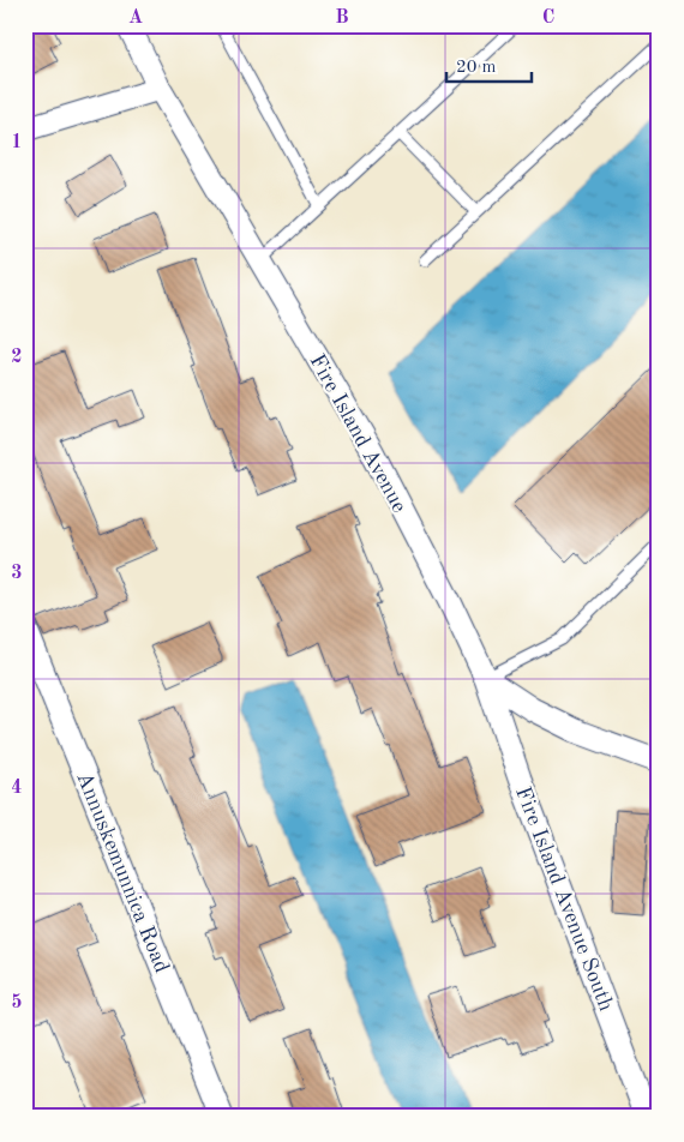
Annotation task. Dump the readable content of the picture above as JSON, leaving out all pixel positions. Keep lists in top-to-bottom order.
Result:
{
  "streets": {
    "street": ["Fire Island Avenue", "Annuskemunnica Road", "Fire Island Avenue South"]
  },
  "crossings": [
    ["Fire Island Avenue", "Fire Island Avenue South"]
  ],
  "scale_bar": "20 m",
  "grid": {
    "columns": ["A", "B", "C"],
    "rows": [
      "1",
      "2",
      "3",
      "4",
      "5"
    ]
  }
}
